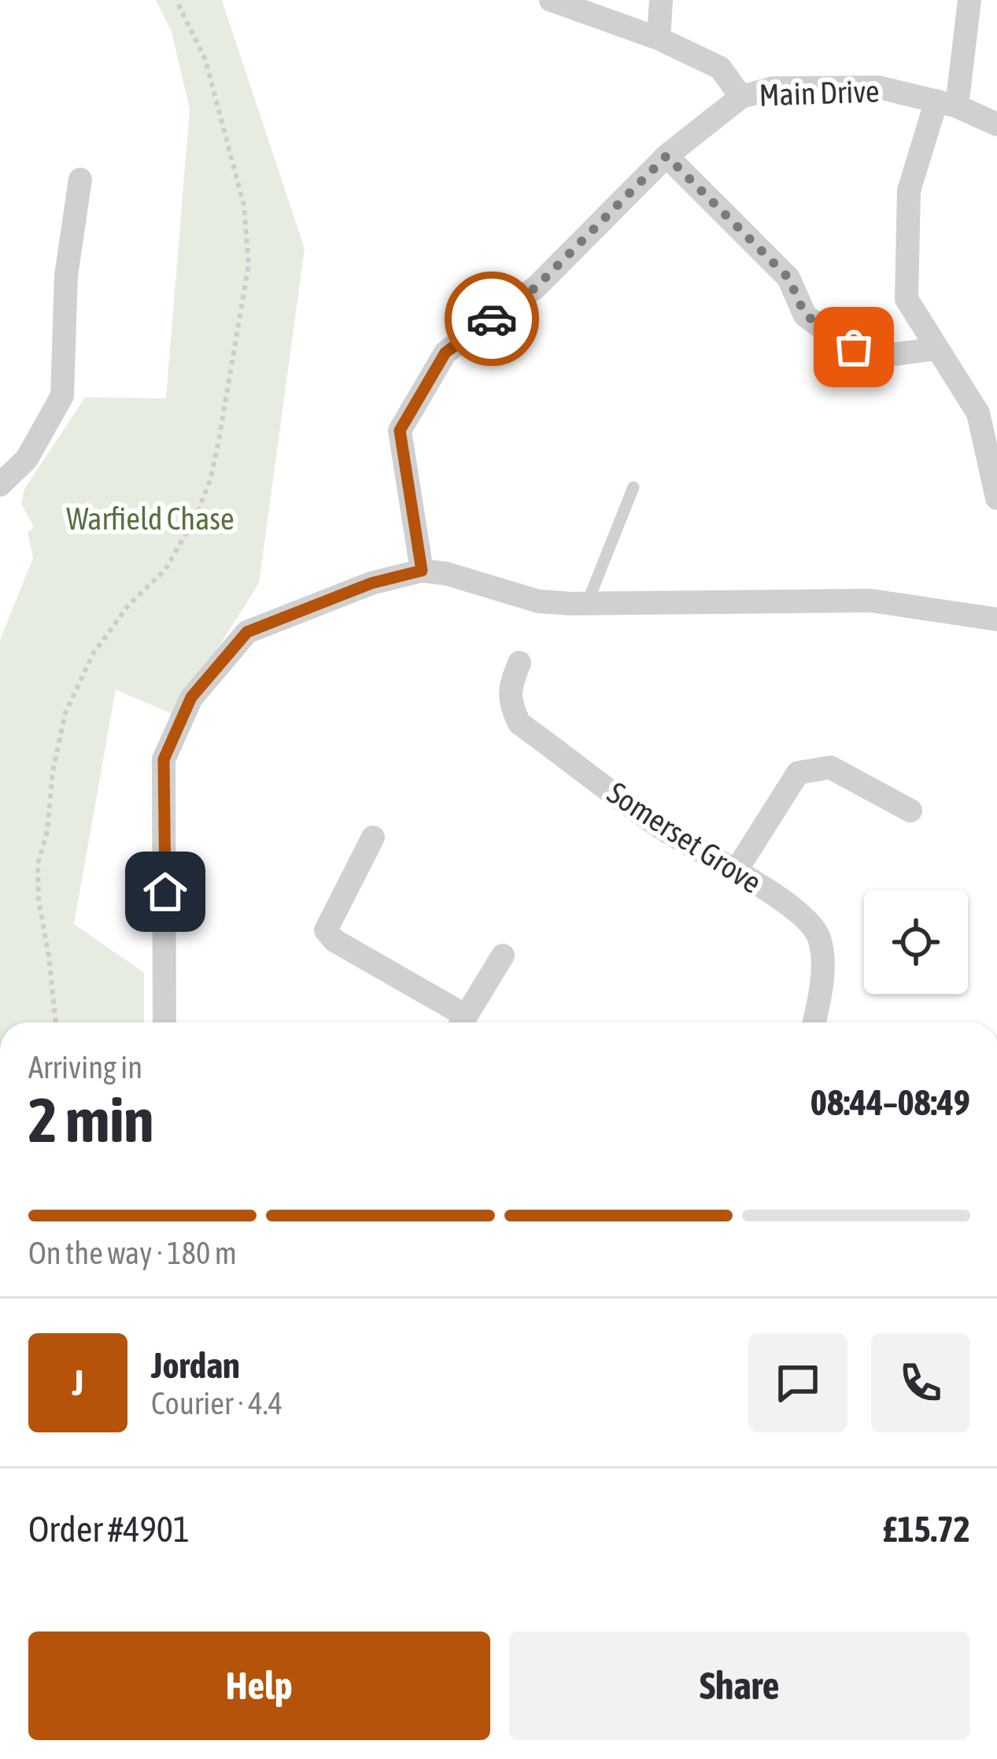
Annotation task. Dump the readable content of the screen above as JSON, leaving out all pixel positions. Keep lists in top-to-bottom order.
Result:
{
  "streets": {
    "street": ["Main Drive", "Somerset Grove"]
  },
  "parks": ["Warfield Chase"],
  "page": {
    "heading": ["2 min", "Arriving in", "08:44–08:49"],
    "panel": [
      "Jordan",
      "Courier · 4.4",
      "Order #4901",
      "£15.72"
    ],
    "bar": "On the way · 180 m",
    "round": "J",
    "buttons": ["Help", "Share"]
  }
}
